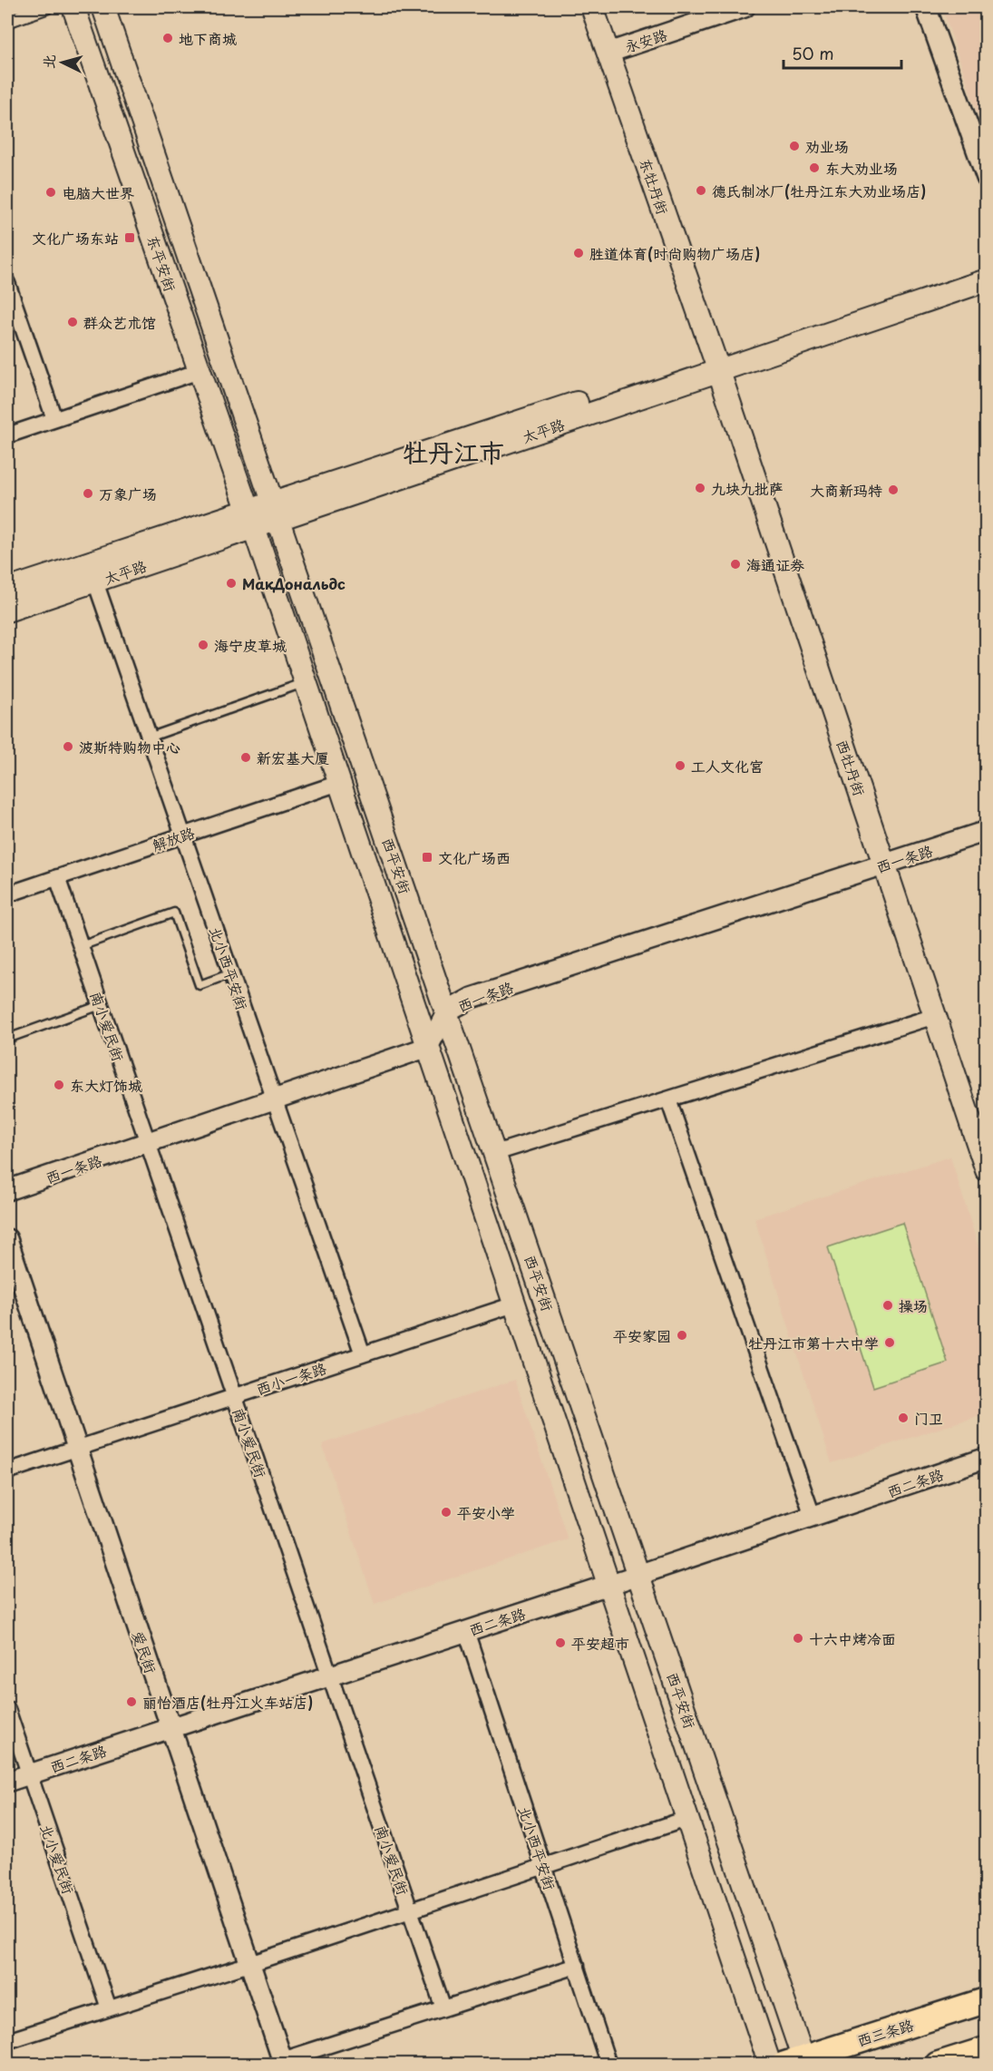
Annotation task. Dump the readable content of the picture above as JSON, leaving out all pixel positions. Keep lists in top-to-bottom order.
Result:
{
  "streets": {
    "main road": [
      "东牡丹街",
      "东平安街",
      "太平路",
      "西牡丹街",
      "西平安街",
      "西三条路"
    ],
    "street": [
      "永安路",
      "解放路",
      "西一条路",
      "北小西平安街",
      "南小爱民街",
      "西小一条路",
      "西二条路",
      "爱民街",
      "北小爱民街"
    ]
  },
  "crossings": [
    ["永安路", "东牡丹街"],
    ["东牡丹街", "太平路"],
    ["东牡丹街", "西牡丹街"],
    ["东平安街", "太平路"],
    ["东平安街", "西平安街"],
    ["太平路", "西牡丹街"],
    ["太平路", "西平安街"],
    ["太平路", "北小西平安街"],
    ["西牡丹街", "西一条路"],
    ["解放路", "西平安街"],
    ["解放路", "北小西平安街"],
    ["解放路", "南小爱民街"],
    ["西一条路", "西平安街"],
    ["西一条路", "北小西平安街"],
    ["西一条路", "南小爱民街"],
    ["西平安街", "西小一条路"],
    ["西平安街", "西二条路"],
    ["西平安街", "西三条路"],
    ["北小西平安街", "西小一条路"],
    ["北小西平安街", "西二条路"],
    ["南小爱民街", "西小一条路"],
    ["南小爱民街", "西二条路"],
    ["西小一条路", "爱民街"],
    ["西二条路", "爱民街"],
    ["西二条路", "北小爱民街"]
  ],
  "districts": ["牡丹江市"],
  "places": {
    "other": [
      "地下商城",
      "劝业场",
      "东大劝业场",
      "德氏制冰厂(牡丹江东大劝业场店)",
      "电脑大世界",
      "胜道体育(时尚购物广场店)",
      "群众艺术馆",
      "九块九批萨",
      "大商新玛特",
      "万象广场",
      "海通证券",
      "МакДональдс",
      "海宁皮草城",
      "波斯特购物中心",
      "新宏基大厦",
      "工人文化宫",
      "东大灯饰城",
      "操场",
      "平安家园",
      "牡丹江市第十六中学",
      "门卫",
      "平安小学",
      "十六中烤冷面",
      "平安超市",
      "丽怡酒店(牡丹江火车站店)"
    ],
    "transit": ["文化广场东站", "文化广场西"]
  },
  "scale_bar": "50 m",
  "north": "left"
}
